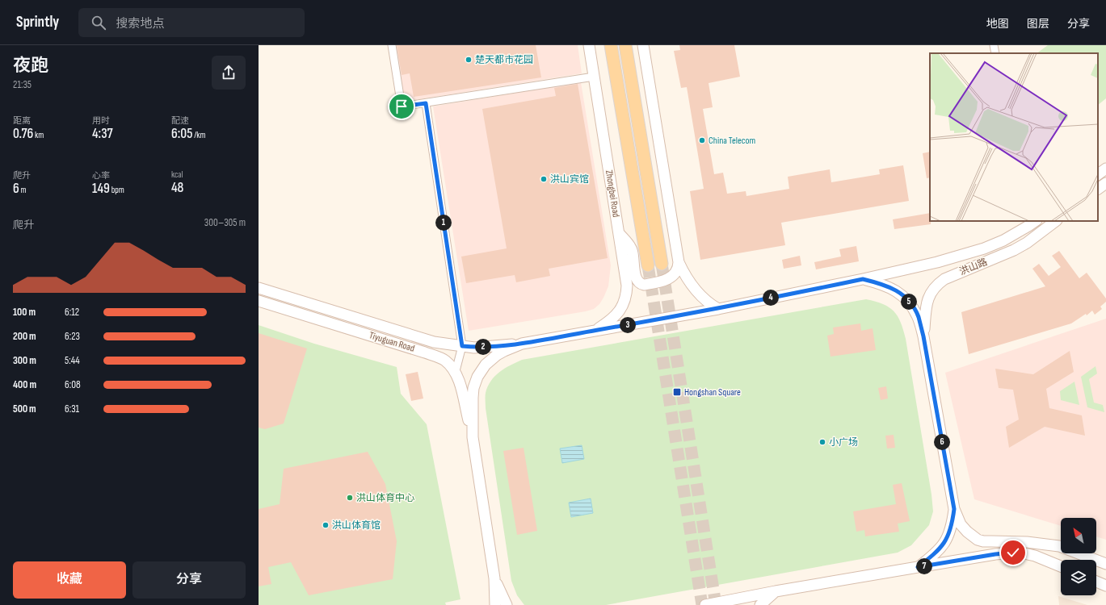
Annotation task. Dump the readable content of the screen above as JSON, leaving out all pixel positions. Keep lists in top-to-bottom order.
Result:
{
  "streets": {
    "main road": ["Zhongbei Road", "洪山路", "Tiyuguan Road"]
  },
  "crossings": [
    ["Zhongbei Road", "洪山路"],
    ["洪山路", "Tiyuguan Road"]
  ],
  "places": {
    "other": [
      "楚天都市花园",
      "China Telecom",
      "洪山宾馆",
      "小广场",
      "洪山体育中心",
      "洪山体育馆"
    ],
    "transit": ["Hongshan Square"]
  },
  "north": "top left",
  "page": {
    "header": "Sprintly",
    "search": "搜索地点",
    "nav": ["地图", "图层", "分享"],
    "heading": ["夜跑", "21:35"],
    "stats": [
      ["距离", "0.76 km"],
      ["用时", "4:37"],
      ["配速", "6:05 /km"],
      ["爬升", "6 m"],
      ["心率", "149 bpm"],
      ["kcal", "48"]
    ],
    "chart": ["爬升", "300–305 m"],
    "pins": [
      "1",
      "4",
      "5",
      "3",
      "2",
      "6",
      "7"
    ],
    "list": [
      {
        "name": "100 m",
        "note": "6:12"
      },
      {
        "name": "200 m",
        "note": "6:23"
      },
      {
        "name": "300 m",
        "note": "5:44"
      },
      {
        "name": "400 m",
        "note": "6:08"
      },
      {
        "name": "500 m",
        "note": "6:31"
      }
    ],
    "buttons": ["收藏", "分享"]
  }
}
